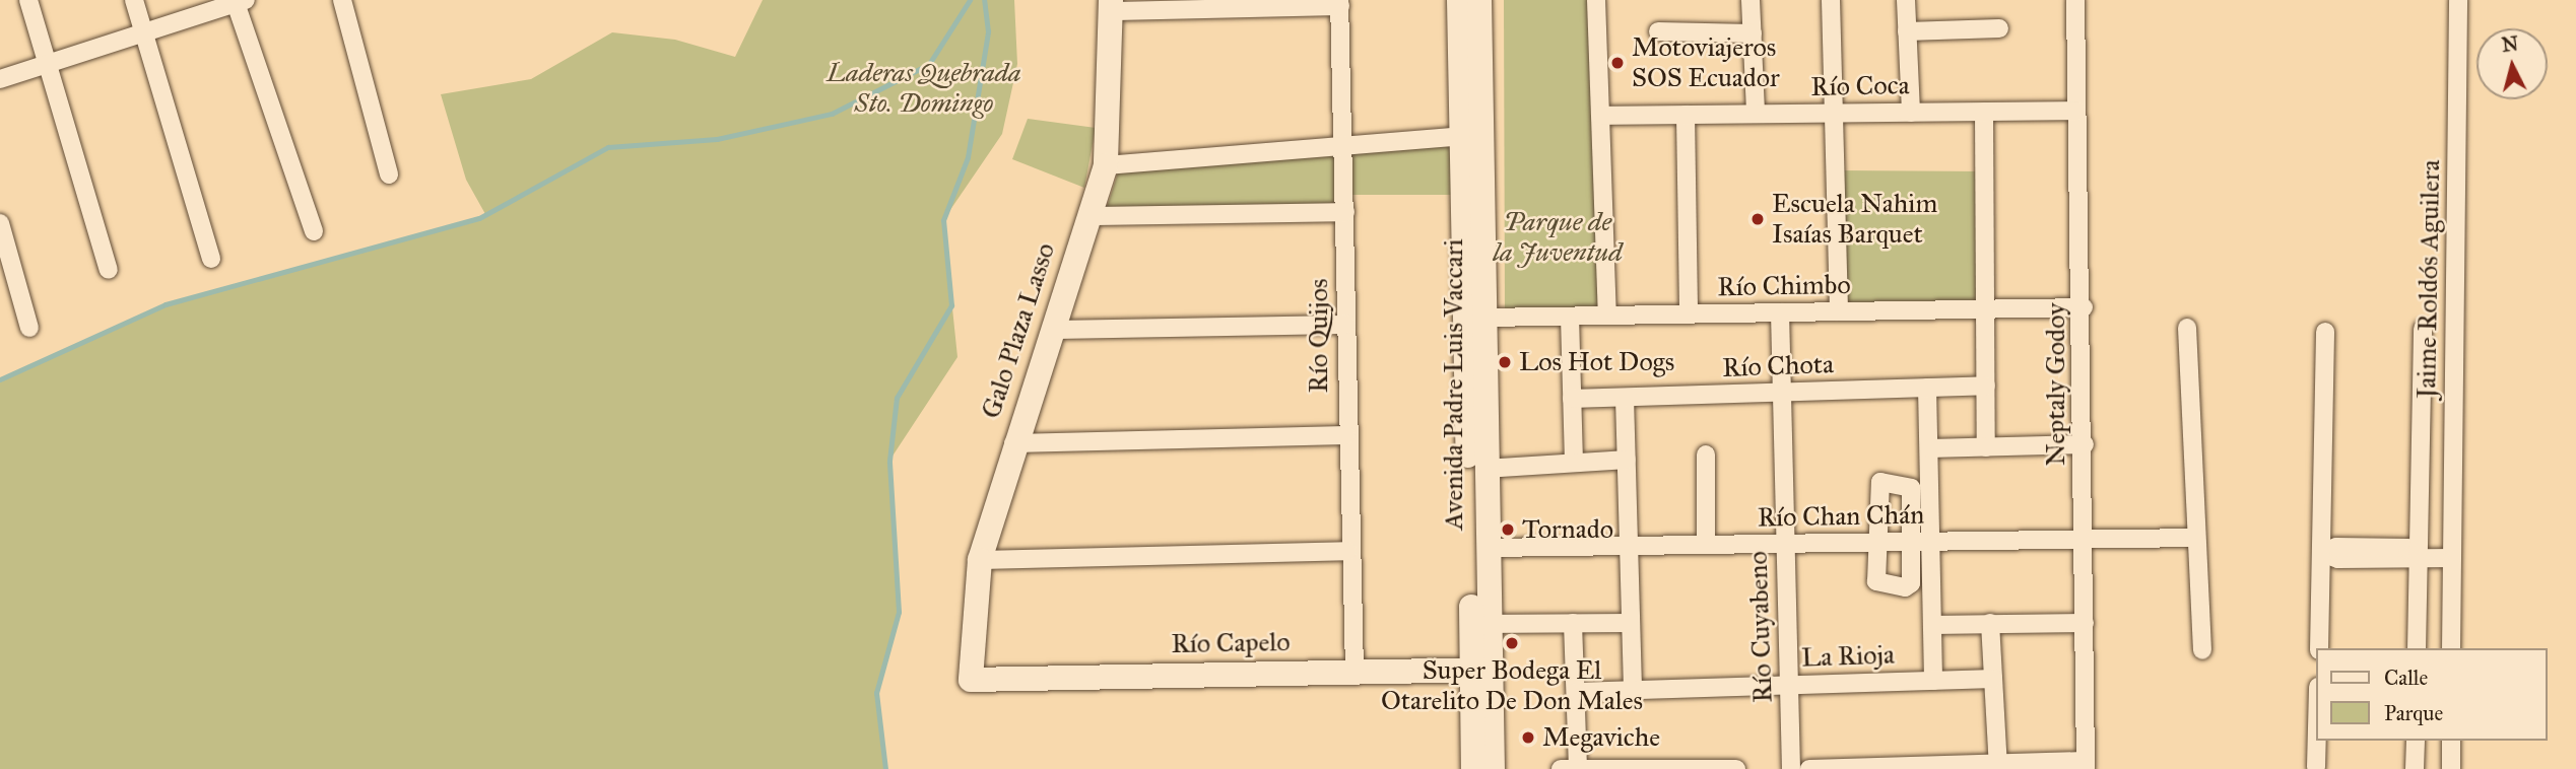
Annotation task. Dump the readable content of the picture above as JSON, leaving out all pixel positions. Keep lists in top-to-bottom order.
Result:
{
  "streets": {
    "main road": ["Galo Plaza Lasso", "Avenida Padre Luis Vaccari", "Río Capelo"],
    "street": [
      "Río Coca",
      "Jaime Roldós Aguilera",
      "Río Chimbo",
      "Río Quijos",
      "Río Chota",
      "Neptaly Godoy",
      "Río Chan Chán",
      "Río Cuyabeno",
      "La Rioja"
    ]
  },
  "crossings": [
    ["Río Coca", "Neptaly Godoy"],
    ["Río Chimbo", "Avenida Padre Luis Vaccari"],
    ["Río Chimbo", "Neptaly Godoy"],
    ["Río Chimbo", "Río Cuyabeno"],
    ["Galo Plaza Lasso", "Río Capelo"],
    ["Río Quijos", "Río Capelo"],
    ["Río Chota", "Río Cuyabeno"],
    ["Avenida Padre Luis Vaccari", "Río Chan Chán"],
    ["Avenida Padre Luis Vaccari", "Río Capelo"],
    ["Neptaly Godoy", "Río Chan Chán"],
    ["Río Chan Chán", "Río Cuyabeno"],
    ["Río Cuyabeno", "La Rioja"]
  ],
  "parks": ["Laderas Quebrada Sto. Domingo", "Parque de la Juventud"],
  "places": [
    "Motoviajeros SOS Ecuador",
    "Escuela Nahim Isaías Barquet",
    "Los Hot Dogs",
    "Tornado",
    "Super Bodega El Otarelito De Don Males",
    "Megaviche"
  ],
  "legend": ["Calle", "Parque"],
  "north": "top"
}
